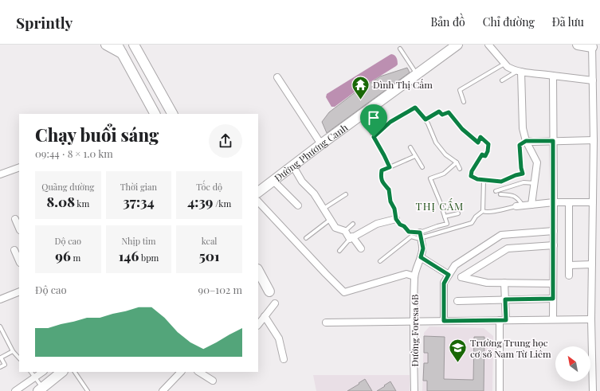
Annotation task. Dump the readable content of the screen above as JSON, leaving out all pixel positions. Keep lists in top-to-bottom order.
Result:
{
  "streets": {
    "street": ["Đường Phương Canh", "Đường Foresa 6B"]
  },
  "districts": ["THỊ CẤM"],
  "places": {
    "temple": ["Đình Thị Cấm"],
    "school or university": ["Trường Trung học cơ sở Nam Từ Liêm"]
  },
  "north": "top left",
  "page": {
    "header": "Sprintly",
    "nav": ["Bản đồ", "Chỉ đường", "Đã lưu"],
    "heading": ["Chạy buổi sáng", "09:44 · 8 × 1.0 km"],
    "stats": [
      ["Quãng đường", "8.08 km"],
      ["Thời gian", "37:34"],
      ["Tốc độ", "4:39 /km"],
      ["Độ cao", "96 m"],
      ["Nhịp tim", "146 bpm"],
      ["kcal", "501"]
    ],
    "chart": ["Độ cao", "90–102 m"]
  }
}
